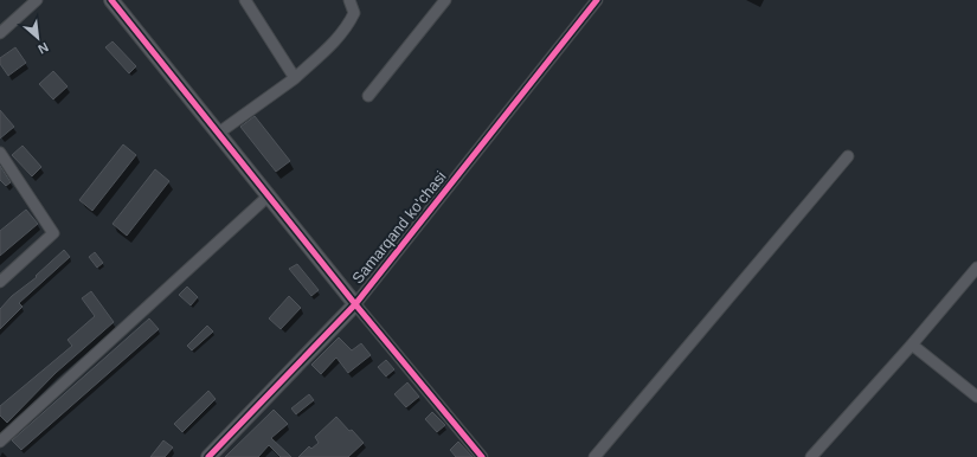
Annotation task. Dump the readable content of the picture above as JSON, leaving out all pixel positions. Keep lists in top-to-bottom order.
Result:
{
  "streets": {
    "street": ["Samarqand ko'chasi"]
  },
  "north": "bottom right"
}
